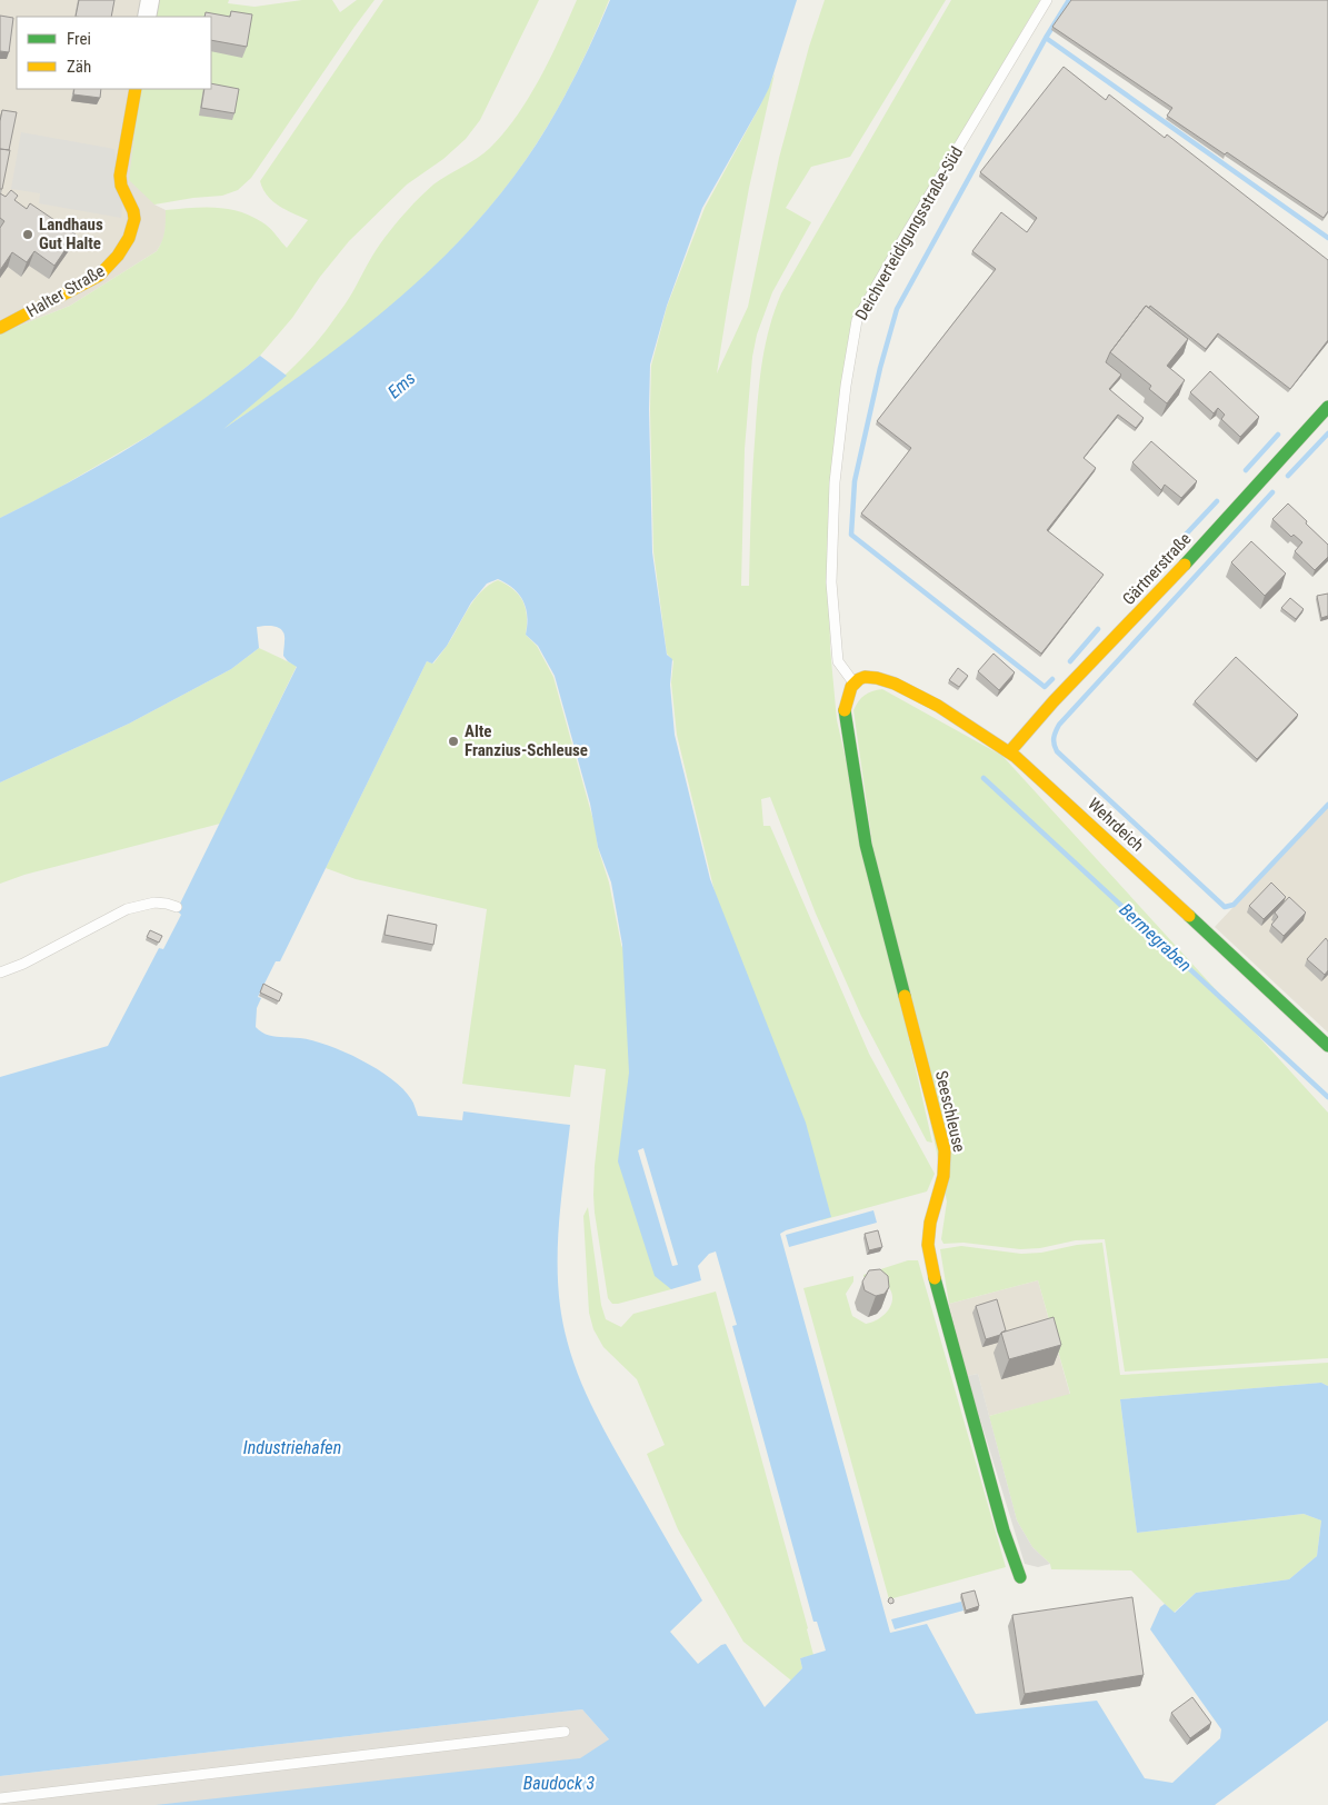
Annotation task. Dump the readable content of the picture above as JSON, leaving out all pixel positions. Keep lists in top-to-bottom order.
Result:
{
  "streets": {
    "street": [
      "Halter Straße",
      "Gärtnerstraße",
      "Wehrdeich",
      "Seeschleuse"
    ],
    "lane": ["Deichverteidigungsstraße-Süd"]
  },
  "crossings": [
    ["Deichverteidigungsstraße-Süd", "Wehrdeich"],
    ["Deichverteidigungsstraße-Süd", "Seeschleuse"],
    ["Gärtnerstraße", "Wehrdeich"],
    ["Wehrdeich", "Seeschleuse"]
  ],
  "water": [
    "Ems",
    "Bermegraben",
    "Industriehafen",
    "Baudock 3"
  ],
  "places": ["Landhaus Gut Halte", "Alte Franzius-Schleuse"],
  "legend": ["Frei", "Zäh"]
}
